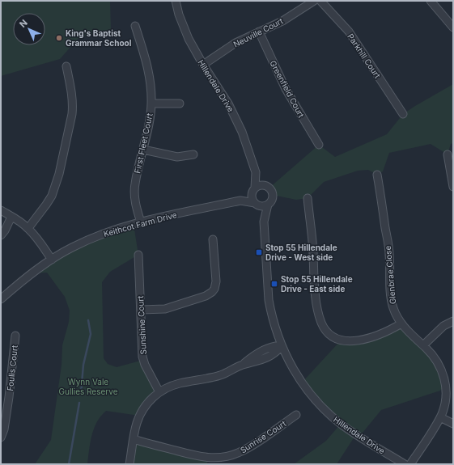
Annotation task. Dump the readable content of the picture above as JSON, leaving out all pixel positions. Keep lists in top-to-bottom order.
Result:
{
  "streets": {
    "street": [
      "Neuville Court",
      "Parkhill Court",
      "Hillendale Drive",
      "Greenfield Court",
      "First Fleet Court",
      "Keithcot Farm Drive",
      "Glenbrae Close",
      "Sunshine Court",
      "Foulis Court",
      "Sunrise Court"
    ]
  },
  "crossings": [
    ["Neuville Court", "Hillendale Drive"],
    ["Neuville Court", "Greenfield Court"],
    ["Hillendale Drive", "Keithcot Farm Drive"],
    ["First Fleet Court", "Keithcot Farm Drive"]
  ],
  "parks": ["Wynn Vale Gullies Reserve"],
  "places": {
    "other": ["King's Baptist Grammar School"],
    "transit": ["Stop 55 Hillendale Drive - West side", "Stop 55 Hillendale Drive - East side"]
  },
  "north": "top left"
}
